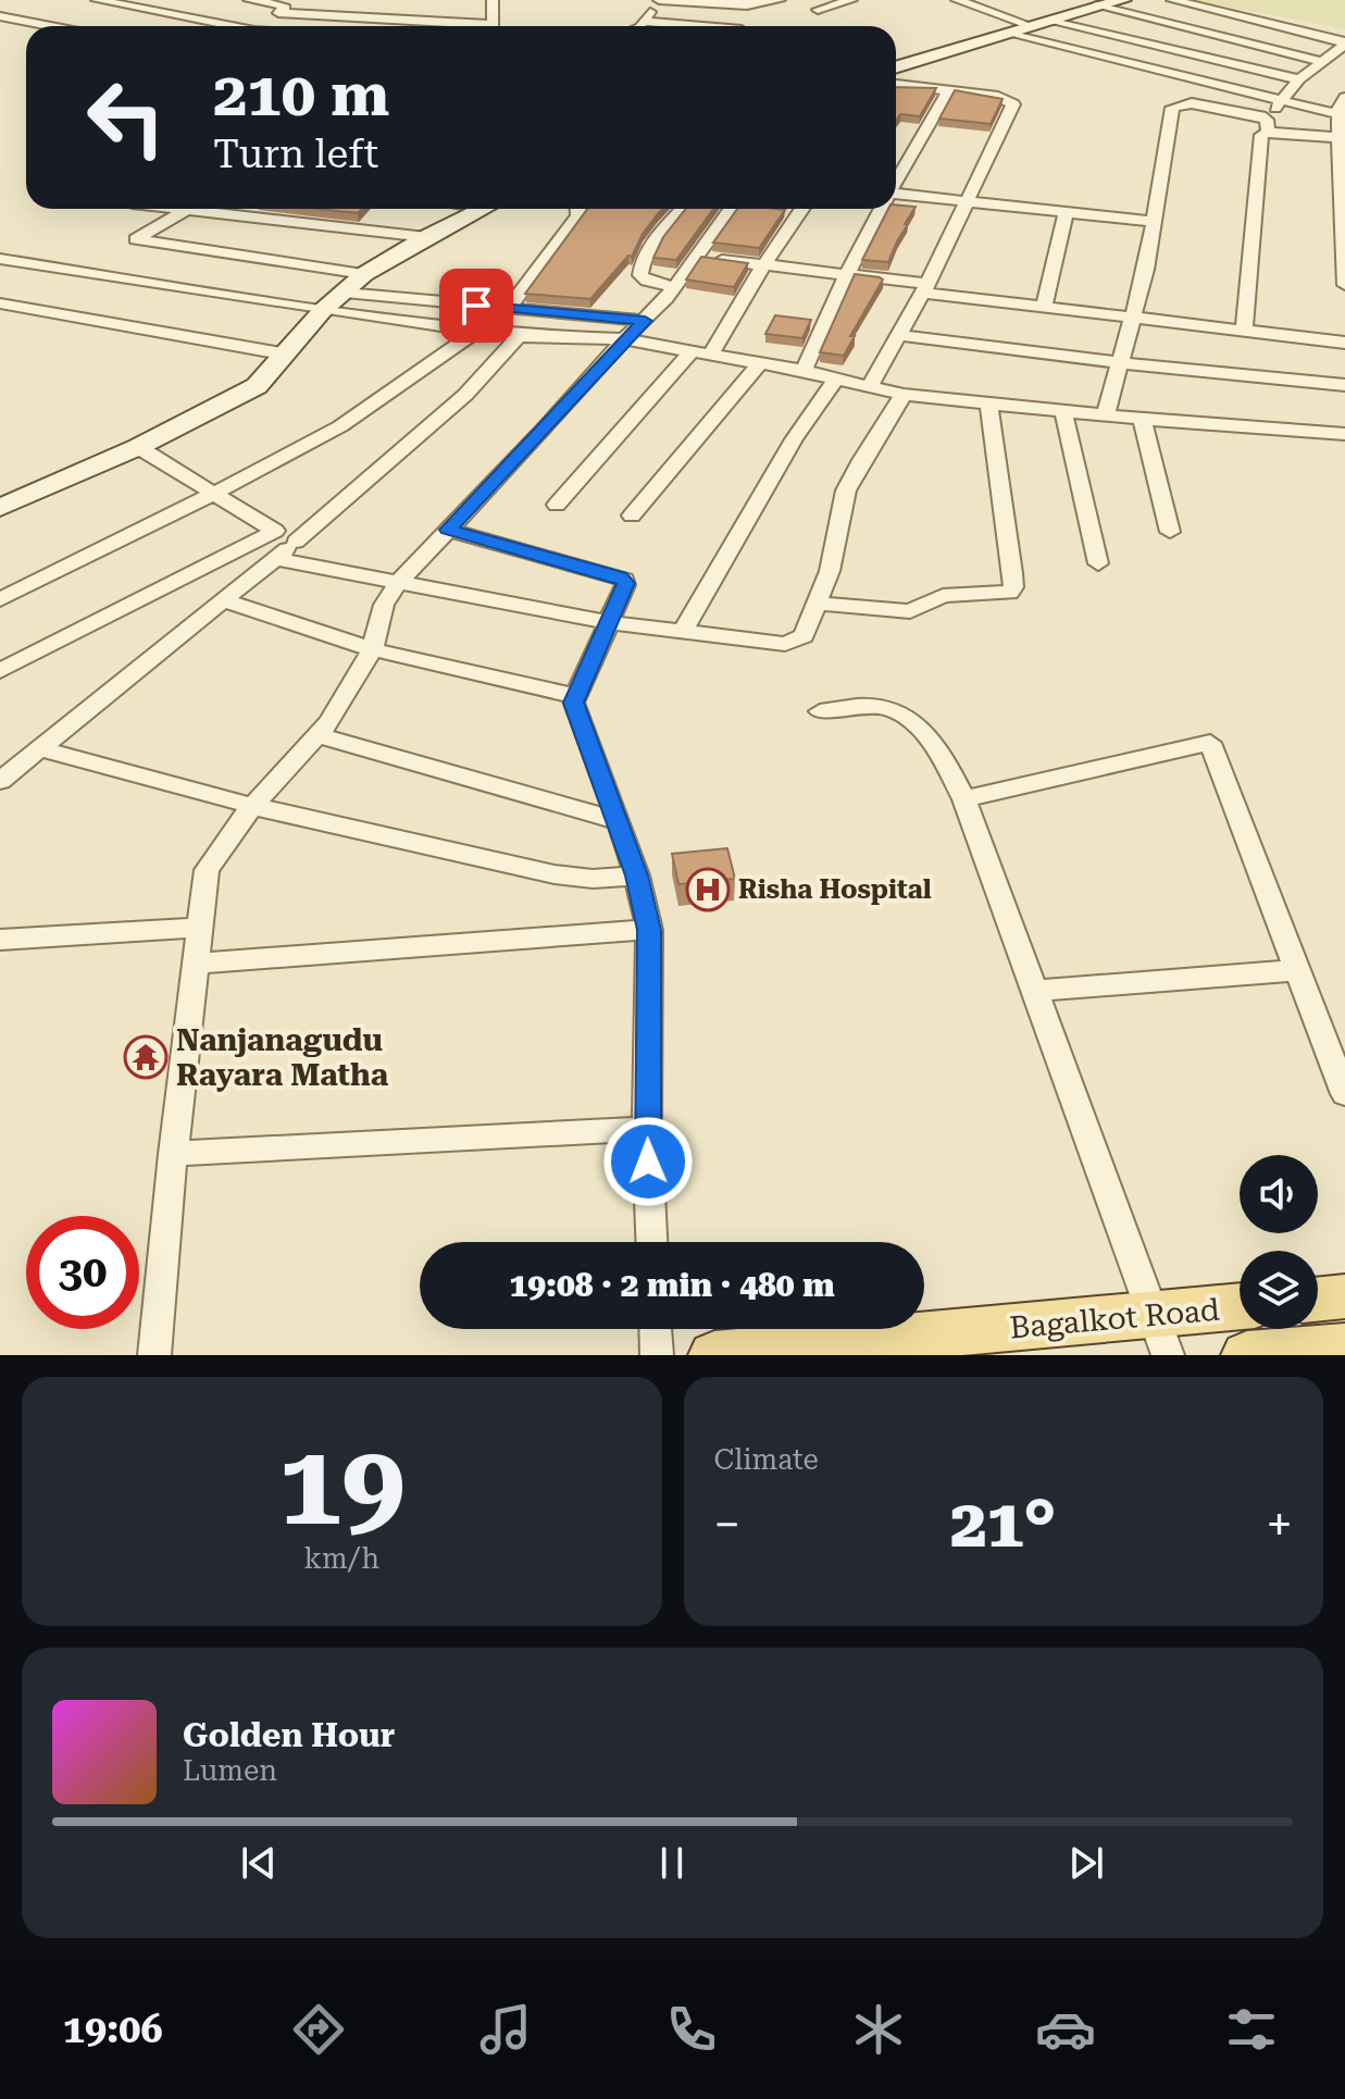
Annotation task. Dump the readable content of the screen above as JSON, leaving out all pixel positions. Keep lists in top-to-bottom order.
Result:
{
  "streets": {
    "main road": ["Bagalkot Road"]
  },
  "places": {
    "hospital": ["Risha Hospital"],
    "temple": ["Nanjanagudu Rayara Matha"]
  },
  "page": {
    "turn": ["210 m", "Turn left"],
    "limit": "30",
    "trip": "19:08 · 2 min · 480 m",
    "tile": [
      ["19", "km/h"],
      "Climate"
    ],
    "heat": ["−", "21°", "+"],
    "song": ["Golden Hour", "Lumen"],
    "tabs": "19:06"
  }
}
